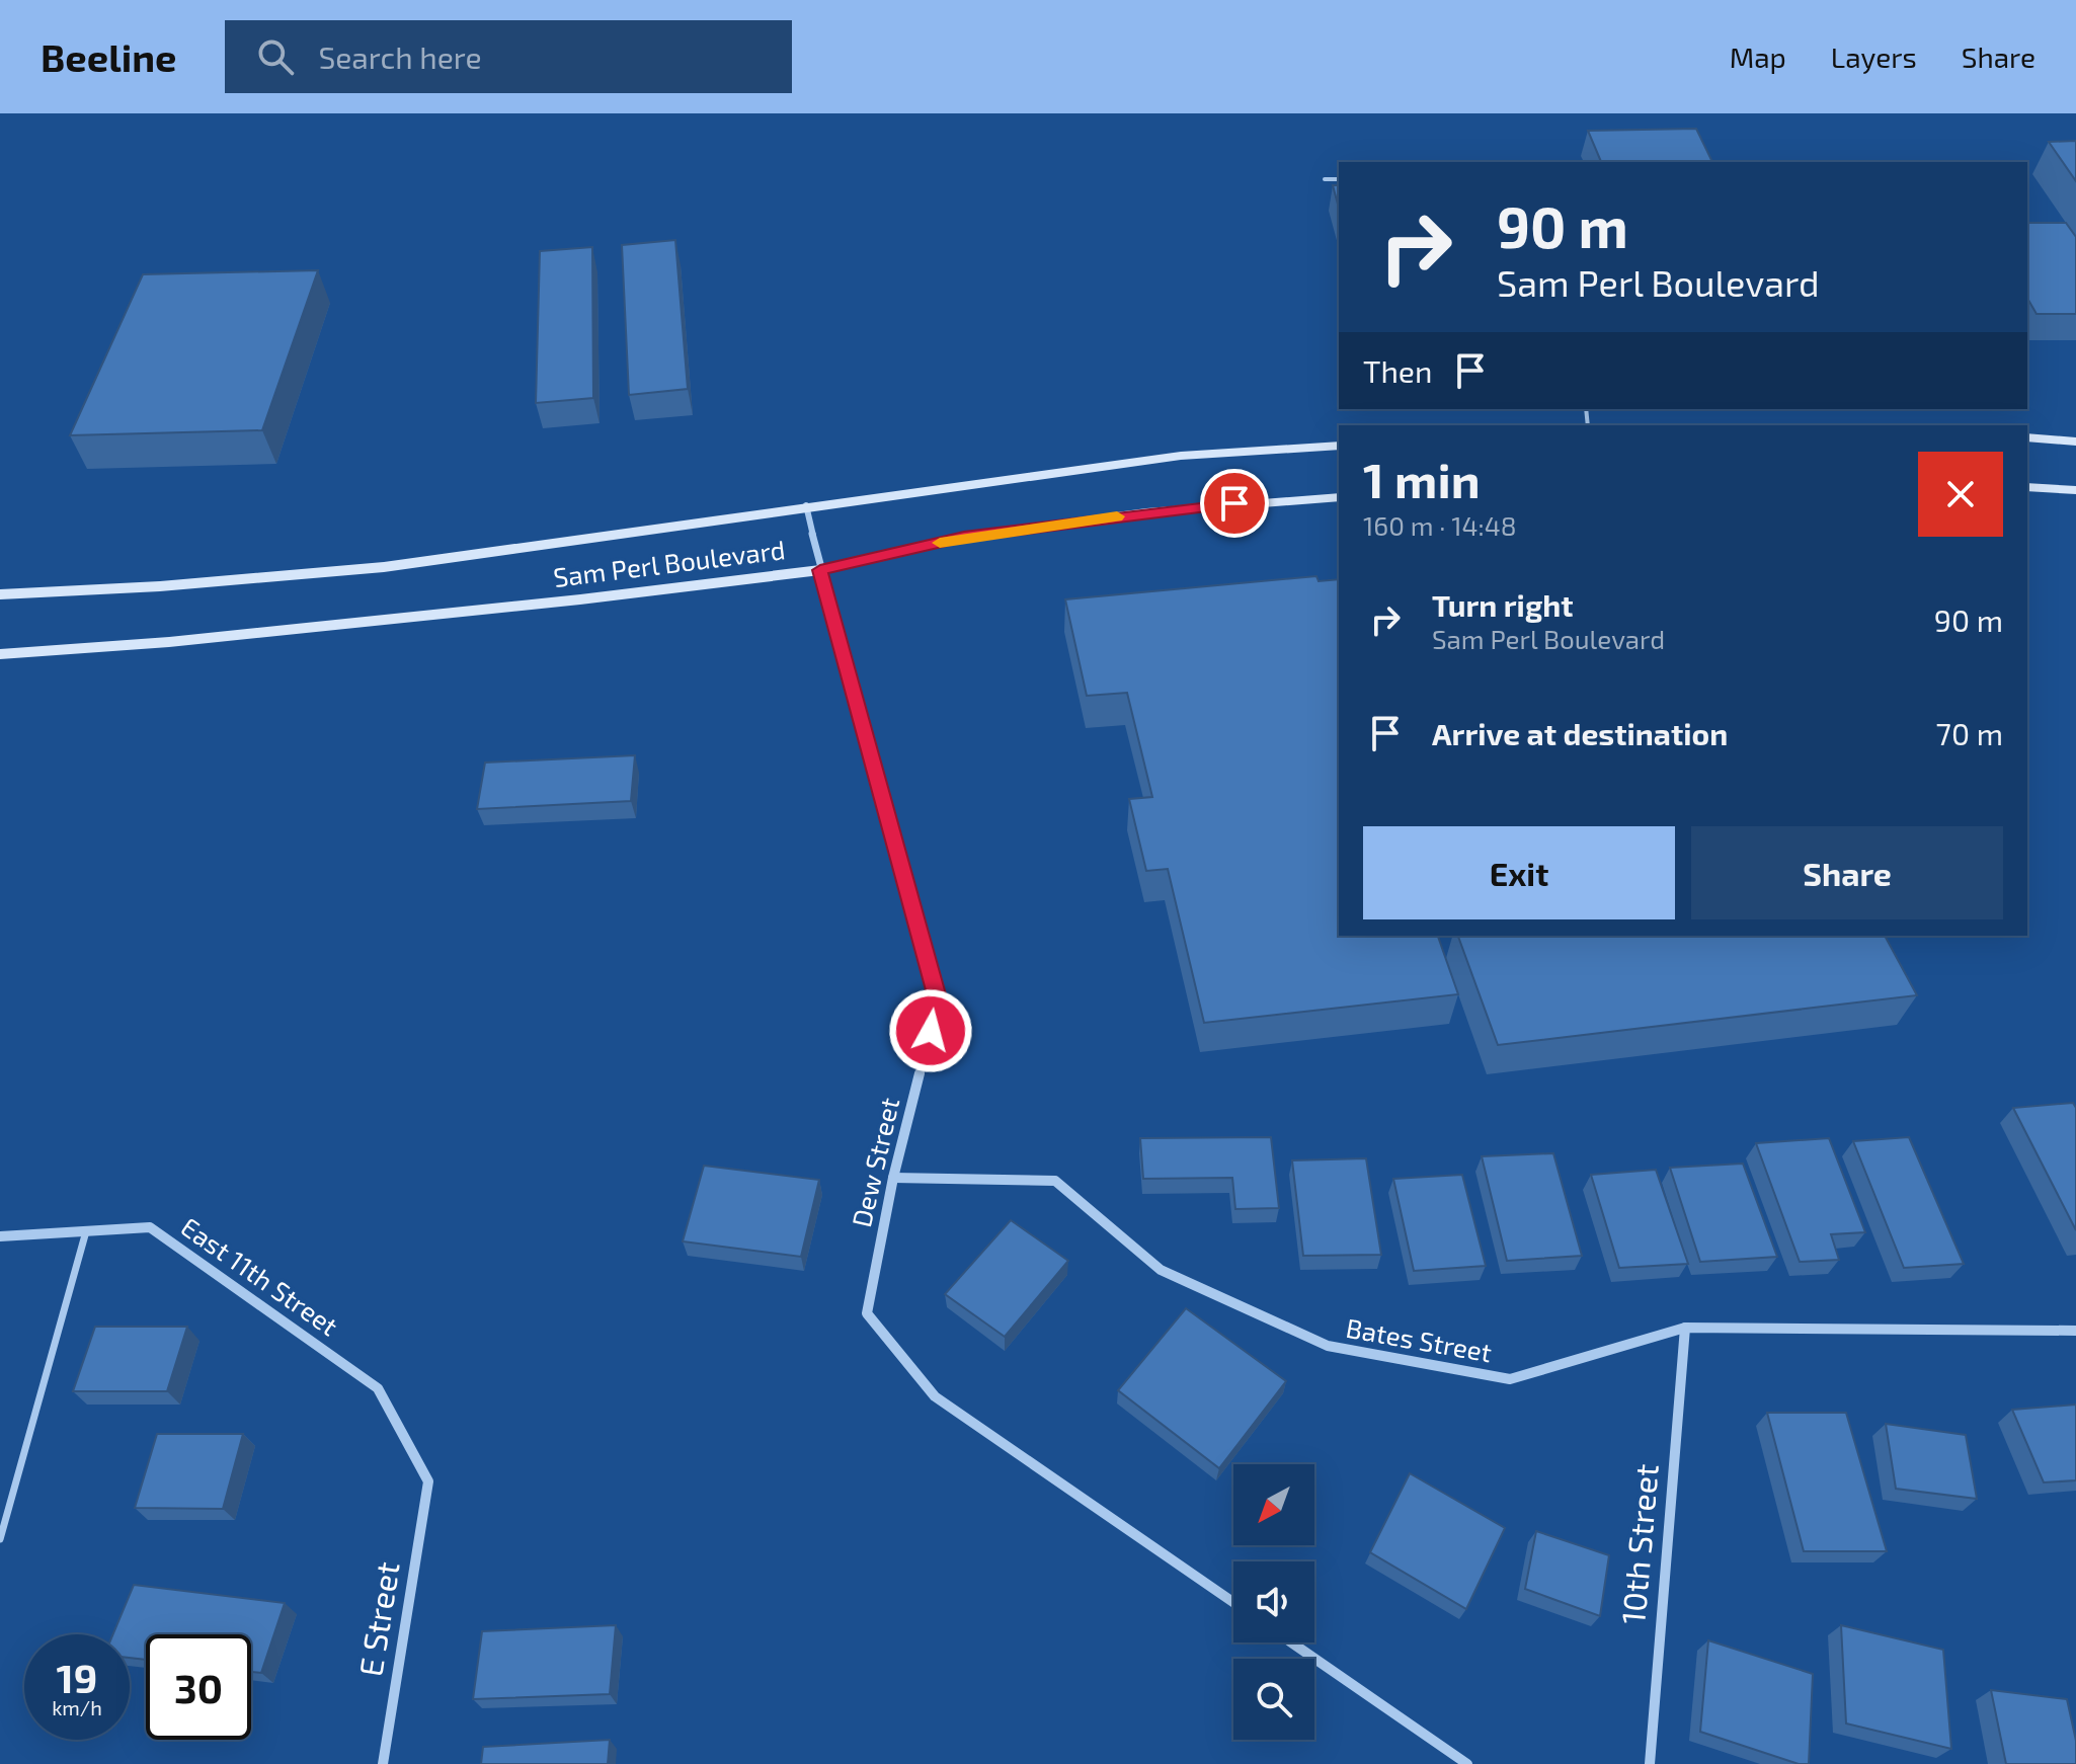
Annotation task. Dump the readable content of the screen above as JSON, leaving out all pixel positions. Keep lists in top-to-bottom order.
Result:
{
  "streets": {
    "main road": ["Sam Perl Boulevard"],
    "street": [
      "Dew Street",
      "East 11th Street",
      "Bates Street",
      "10th Street",
      "E Street"
    ]
  },
  "crossings": [
    ["Sam Perl Boulevard", "Dew Street"],
    ["Dew Street", "Bates Street"],
    ["East 11th Street", "E Street"],
    ["Bates Street", "10th Street"]
  ],
  "north": "bottom left",
  "page": {
    "header": "Beeline",
    "search": "Search here",
    "nav": ["Map", "Layers", "Share"],
    "turn": ["90 m", "Sam Perl Boulevard"],
    "then": "Then",
    "heading": ["1 min", "160 m · 14:48"],
    "list": [
      {
        "name": "Turn right",
        "note": "Sam Perl Boulevard",
        "value": "90 m"
      },
      {
        "name": "Arrive at destination",
        "value": "70 m"
      }
    ],
    "buttons": ["Exit", "Share"],
    "speed": "19 km/h",
    "limit": "30"
  }
}
